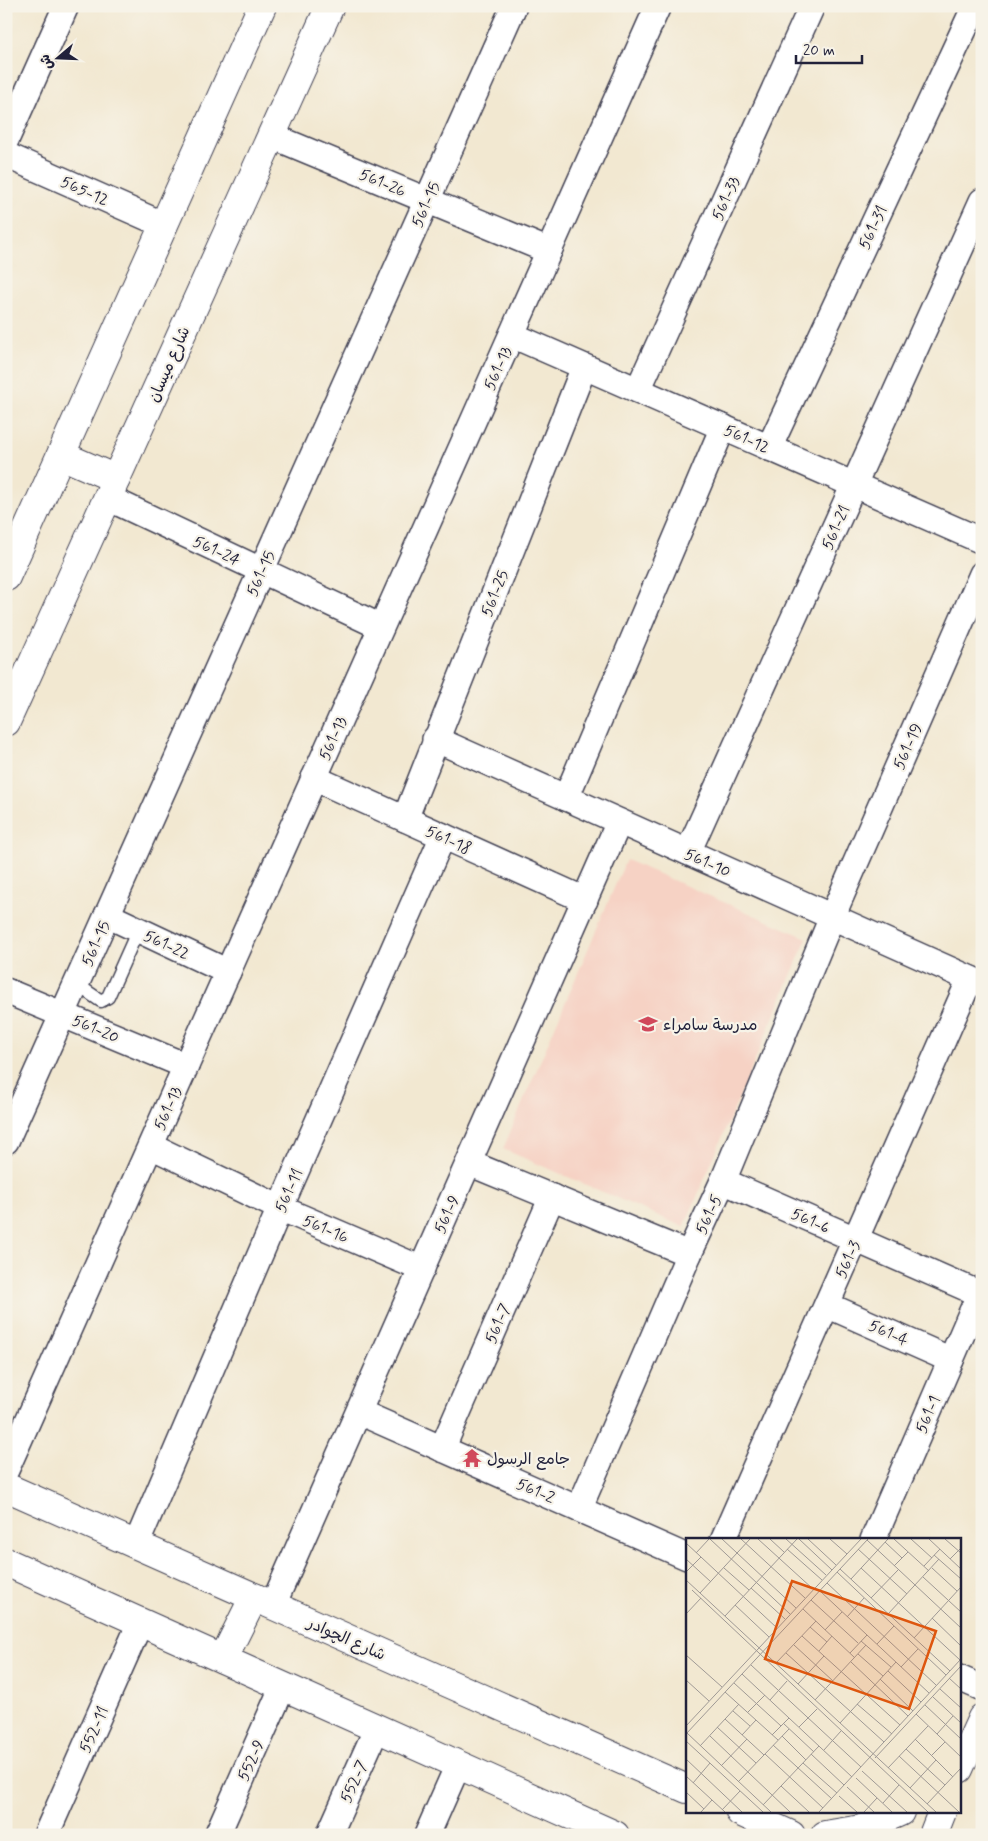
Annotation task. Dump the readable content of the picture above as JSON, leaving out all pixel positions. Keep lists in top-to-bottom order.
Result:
{
  "streets": {
    "main road": ["شارع ميسان", "شارع الچوادر"],
    "street": [
      "561-26",
      "565-12",
      "561-33",
      "561-15",
      "561-31",
      "561-13",
      "561-12",
      "561-21",
      "561-24",
      "561-25",
      "561-19",
      "561-18",
      "561-10",
      "561-22",
      "561-20",
      "561-11",
      "561-9",
      "561-5",
      "561-6",
      "561-16",
      "561-3",
      "561-7",
      "561-4",
      "561-1",
      "561-2",
      "552-11",
      "552-9",
      "552-7"
    ]
  },
  "crossings": [
    ["561-26", "561-15"],
    ["561-26", "شارع ميسان"],
    ["561-26", "561-13"],
    ["561-33", "561-12"],
    ["561-15", "561-24"],
    ["561-15", "561-22"],
    ["561-15", "561-20"],
    ["561-31", "561-12"],
    ["شارع ميسان", "561-24"],
    ["561-13", "561-12"],
    ["561-13", "561-24"],
    ["561-13", "561-18"],
    ["561-13", "561-22"],
    ["561-13", "561-20"],
    ["561-13", "561-16"],
    ["561-12", "561-21"],
    ["561-12", "561-25"],
    ["561-21", "561-10"],
    ["561-25", "561-18"],
    ["561-25", "561-10"],
    ["561-19", "561-10"],
    ["561-19", "561-5"],
    ["561-18", "561-11"],
    ["561-18", "561-9"],
    ["561-10", "561-9"],
    ["561-10", "561-5"],
    ["561-10", "561-3"],
    ["561-11", "561-16"],
    ["561-11", "شارع الچوادر"],
    ["561-9", "561-16"],
    ["561-9", "561-2"],
    ["561-9", "شارع الچوادر"],
    ["561-5", "561-6"],
    ["561-5", "561-2"],
    ["561-6", "561-3"],
    ["561-6", "561-1"],
    ["561-3", "561-4"],
    ["561-7", "561-2"],
    ["561-4", "561-1"]
  ],
  "places": {
    "school or university": ["مدرسة سامراء"],
    "temple": ["جامع الرسول"]
  },
  "scale_bar": "20 m",
  "north": "left"
}
